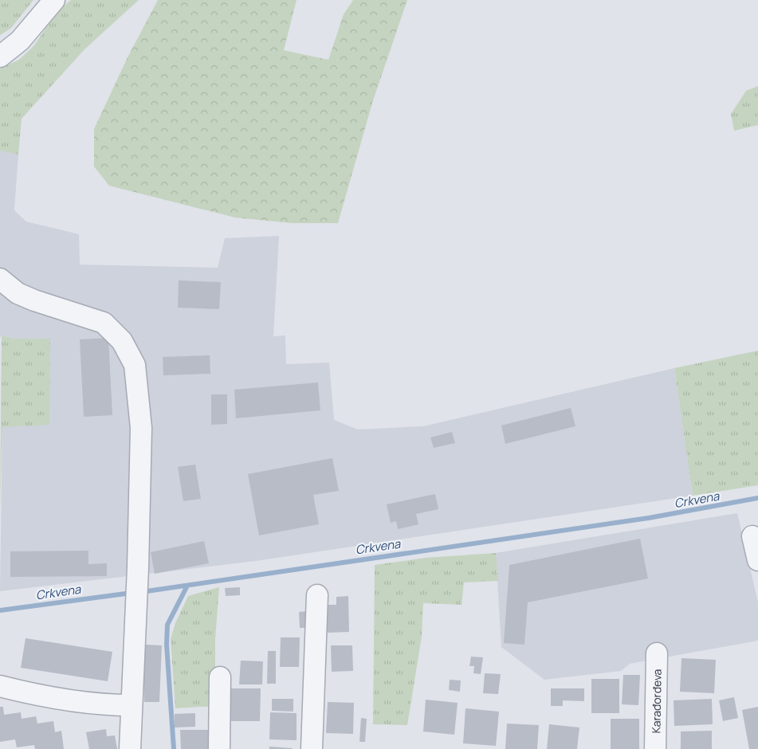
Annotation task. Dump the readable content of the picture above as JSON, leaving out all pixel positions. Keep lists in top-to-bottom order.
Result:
{
  "streets": {
    "street": ["Karađorđeva"]
  },
  "water": ["Crkvena"]
}
